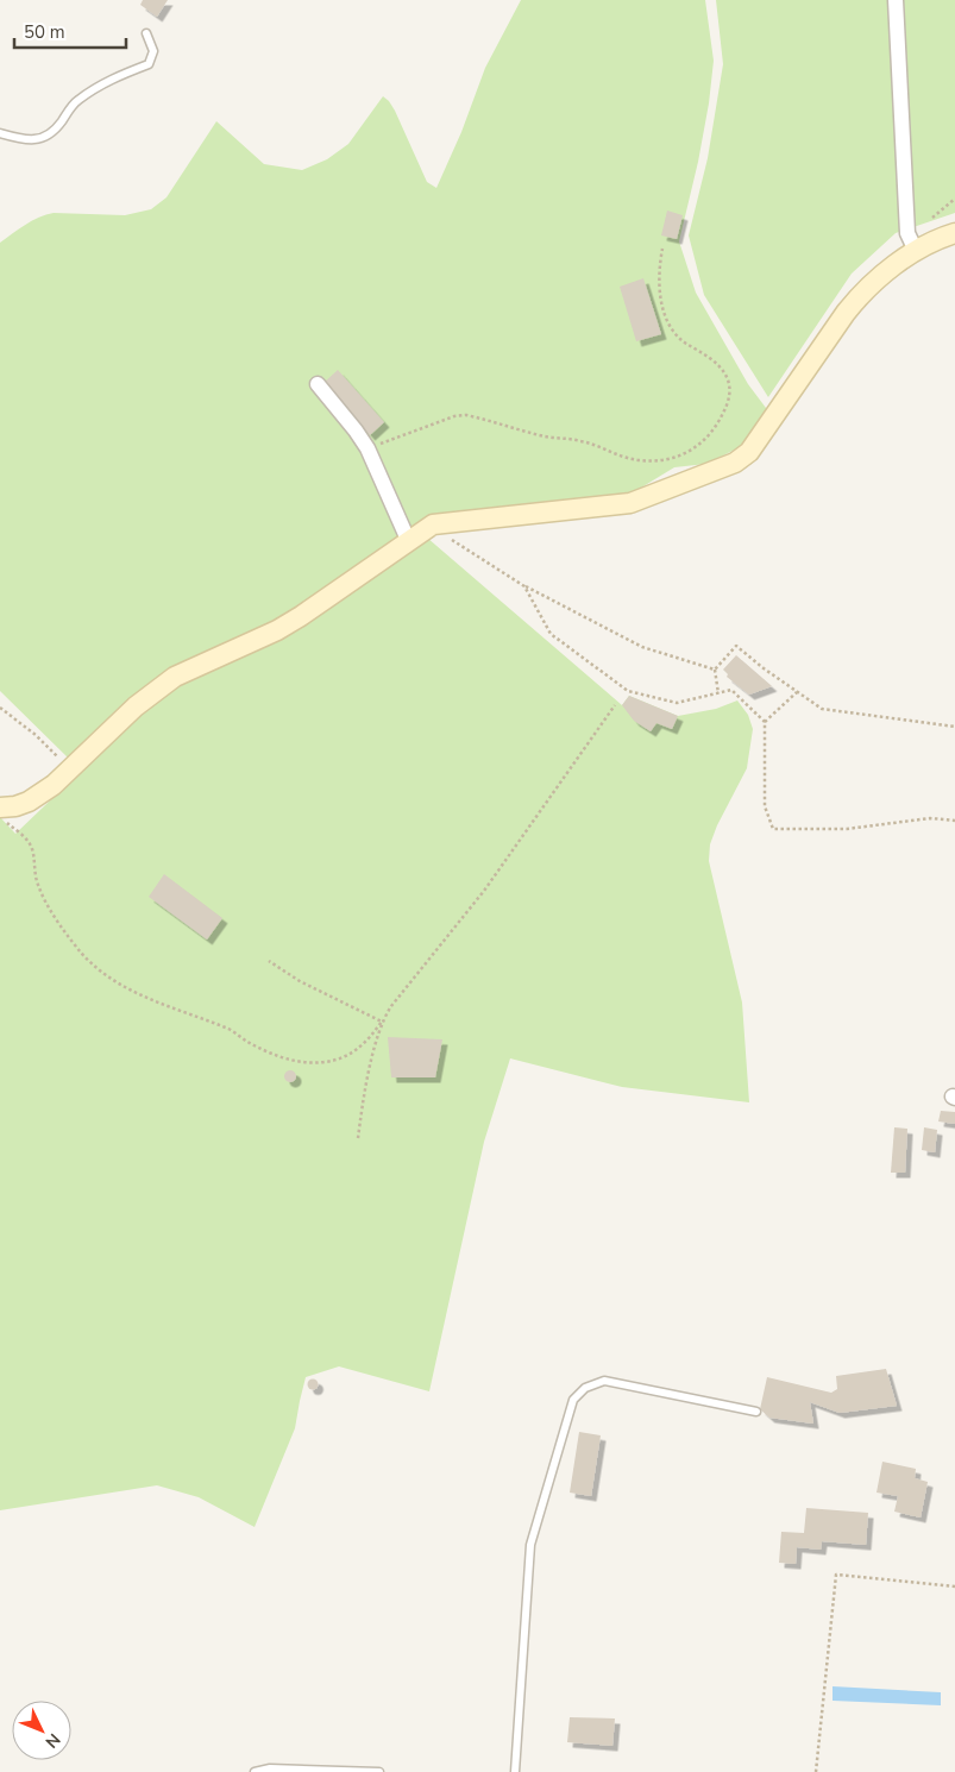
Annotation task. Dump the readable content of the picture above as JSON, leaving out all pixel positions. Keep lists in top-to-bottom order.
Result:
{
  "scale_bar": "50 m",
  "north": "bottom right"
}
